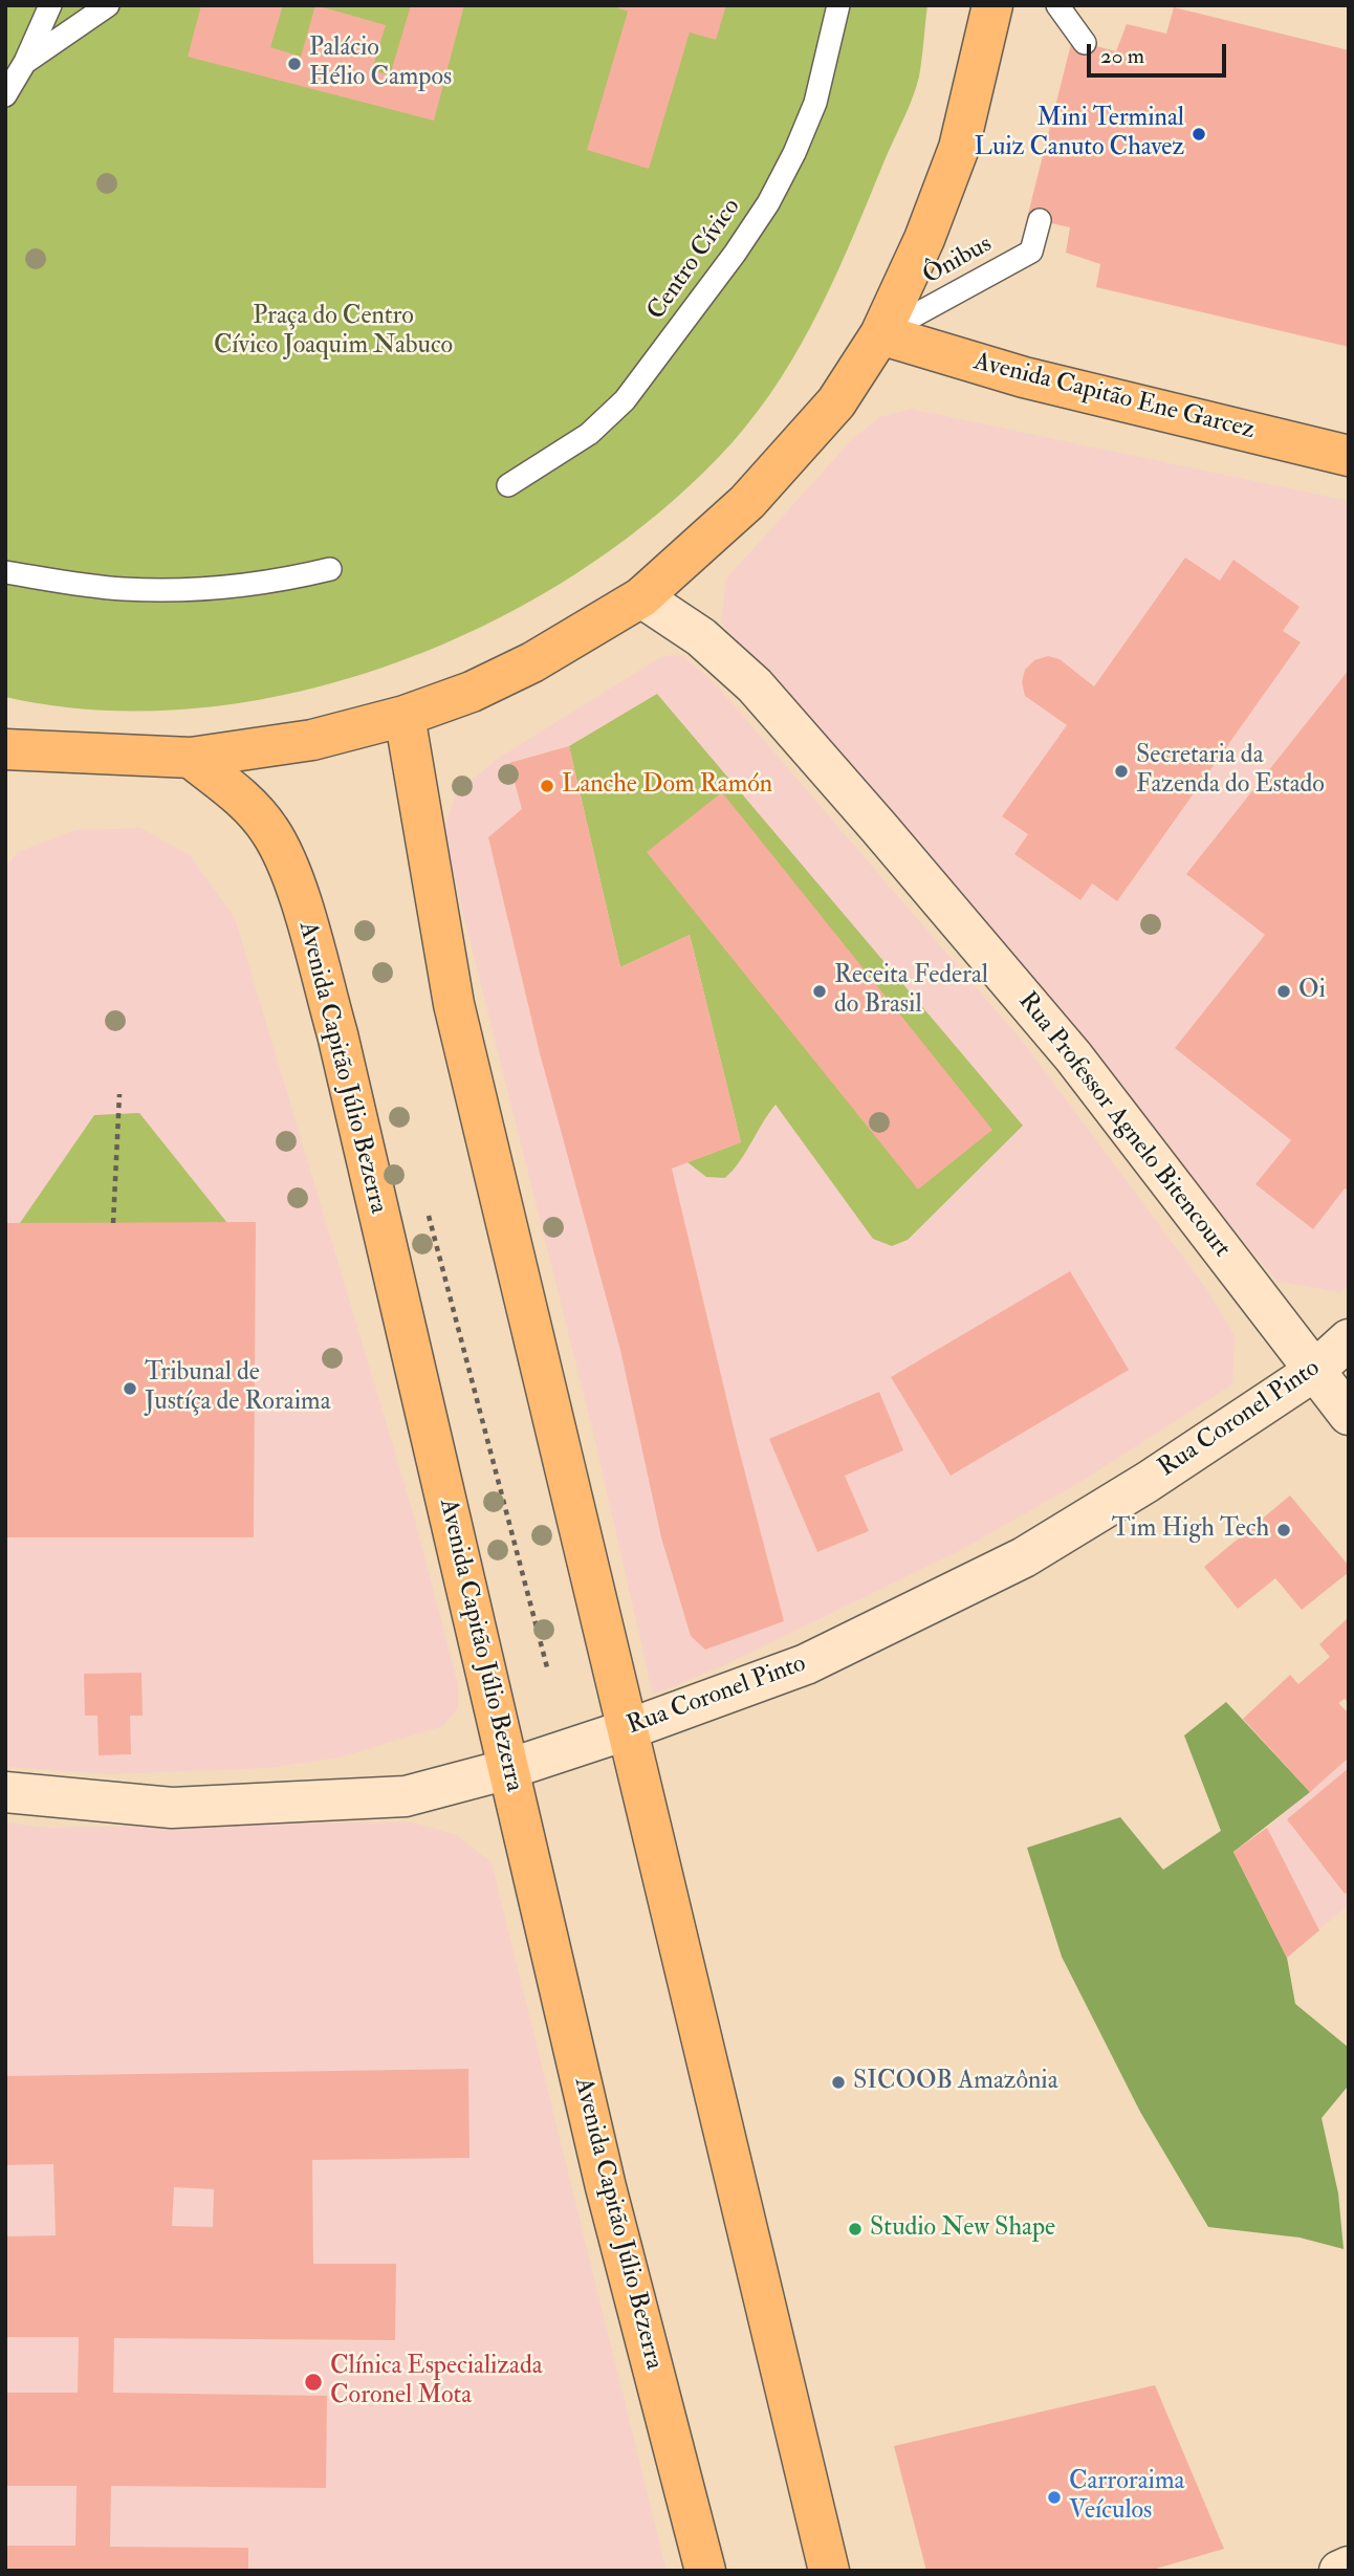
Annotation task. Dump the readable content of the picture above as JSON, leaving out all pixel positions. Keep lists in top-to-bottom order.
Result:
{
  "streets": {
    "main road": ["Avenida Capitão Ene Garcez", "Avenida Capitão Júlio Bezerra"],
    "street": ["Rua Professor Agnelo Bitencourt", "Rua Coronel Pinto"],
    "lane": ["Centro Cívico", "Ônibus"]
  },
  "crossings": [
    ["Ônibus", "Avenida Capitão Ene Garcez"],
    ["Avenida Capitão Júlio Bezerra", "Rua Coronel Pinto"],
    ["Rua Professor Agnelo Bitencourt", "Rua Coronel Pinto"]
  ],
  "parks": ["Praça do Centro Cívico Joaquim Nabuco"],
  "places": [
    "Palácio Hélio Campos",
    "Mini Terminal Luiz Canuto Chavez",
    "Secretaria da Fazenda do Estado",
    "Lanche Dom Ramón",
    "Receita Federal do Brasil",
    "Oi",
    "Tribunal de Justíça de Roraima",
    "Tim High Tech",
    "SICOOB Amazônia",
    "Studio New Shape",
    "Clínica Especializada Coronel Mota",
    "Carroraima Veículos"
  ],
  "scale_bar": "20 m"
}
